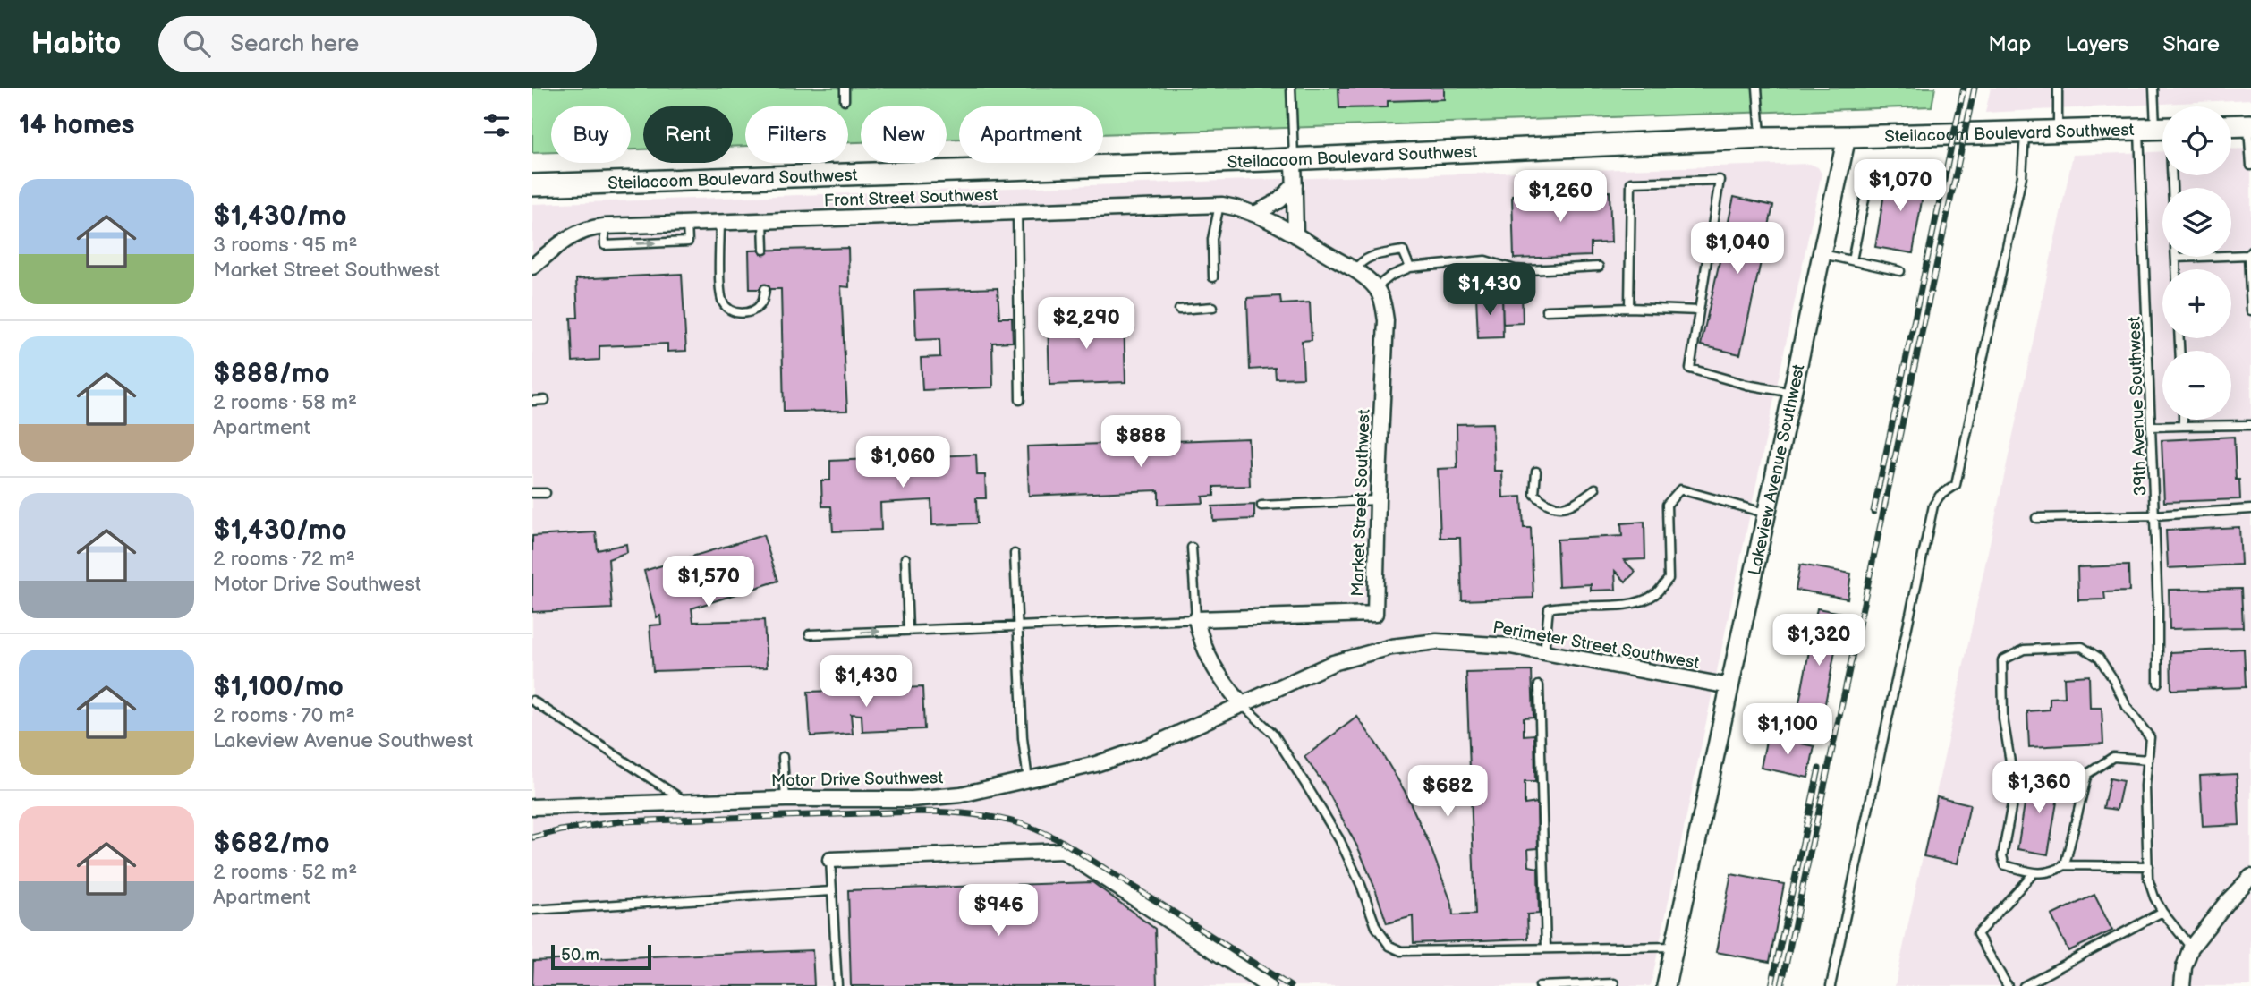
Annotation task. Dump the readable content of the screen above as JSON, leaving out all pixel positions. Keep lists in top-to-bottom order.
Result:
{
  "streets": {
    "main road": ["Steilacoom Boulevard Southwest"],
    "street": [
      "Front Street Southwest",
      "Lakeview Avenue Southwest",
      "Market Street Southwest",
      "Perimeter Street Southwest",
      "Motor Drive Southwest"
    ],
    "lane": ["39th Avenue Southwest"]
  },
  "crossings": [
    ["Steilacoom Boulevard Southwest", "39th Avenue Southwest"],
    ["Steilacoom Boulevard Southwest", "Lakeview Avenue Southwest"],
    ["Lakeview Avenue Southwest", "Perimeter Street Southwest"],
    ["Perimeter Street Southwest", "Motor Drive Southwest"]
  ],
  "scale_bar": "50 m",
  "page": {
    "header": "Habito",
    "search": "Search here",
    "nav": ["Map", "Layers", "Share"],
    "heading": "14 homes",
    "map_buttons": ["+", "−"],
    "chip": [
      "Buy",
      "Rent",
      "Filters",
      "New",
      "Apartment"
    ],
    "price": [
      "$1,070",
      "$1,260",
      "$1,040",
      "$1,430",
      "$2,290",
      "$888",
      "$1,060",
      "$1,570",
      "$1,320",
      "$1,430",
      "$1,100",
      "$1,360",
      "$682",
      "$946"
    ],
    "list": [
      {
        "name": "$1,430/mo",
        "note": "3 rooms · 95 m² · Market Street Southwest"
      },
      {
        "name": "$888/mo",
        "note": "2 rooms · 58 m² · Apartment"
      },
      {
        "name": "$1,430/mo",
        "note": "2 rooms · 72 m² · Motor Drive Southwest"
      },
      {
        "name": "$1,100/mo",
        "note": "2 rooms · 70 m² · Lakeview Avenue Southwest"
      },
      {
        "name": "$682/mo",
        "note": "2 rooms · 52 m² · Apartment"
      }
    ],
    "scale": "50 m"
  }
}
